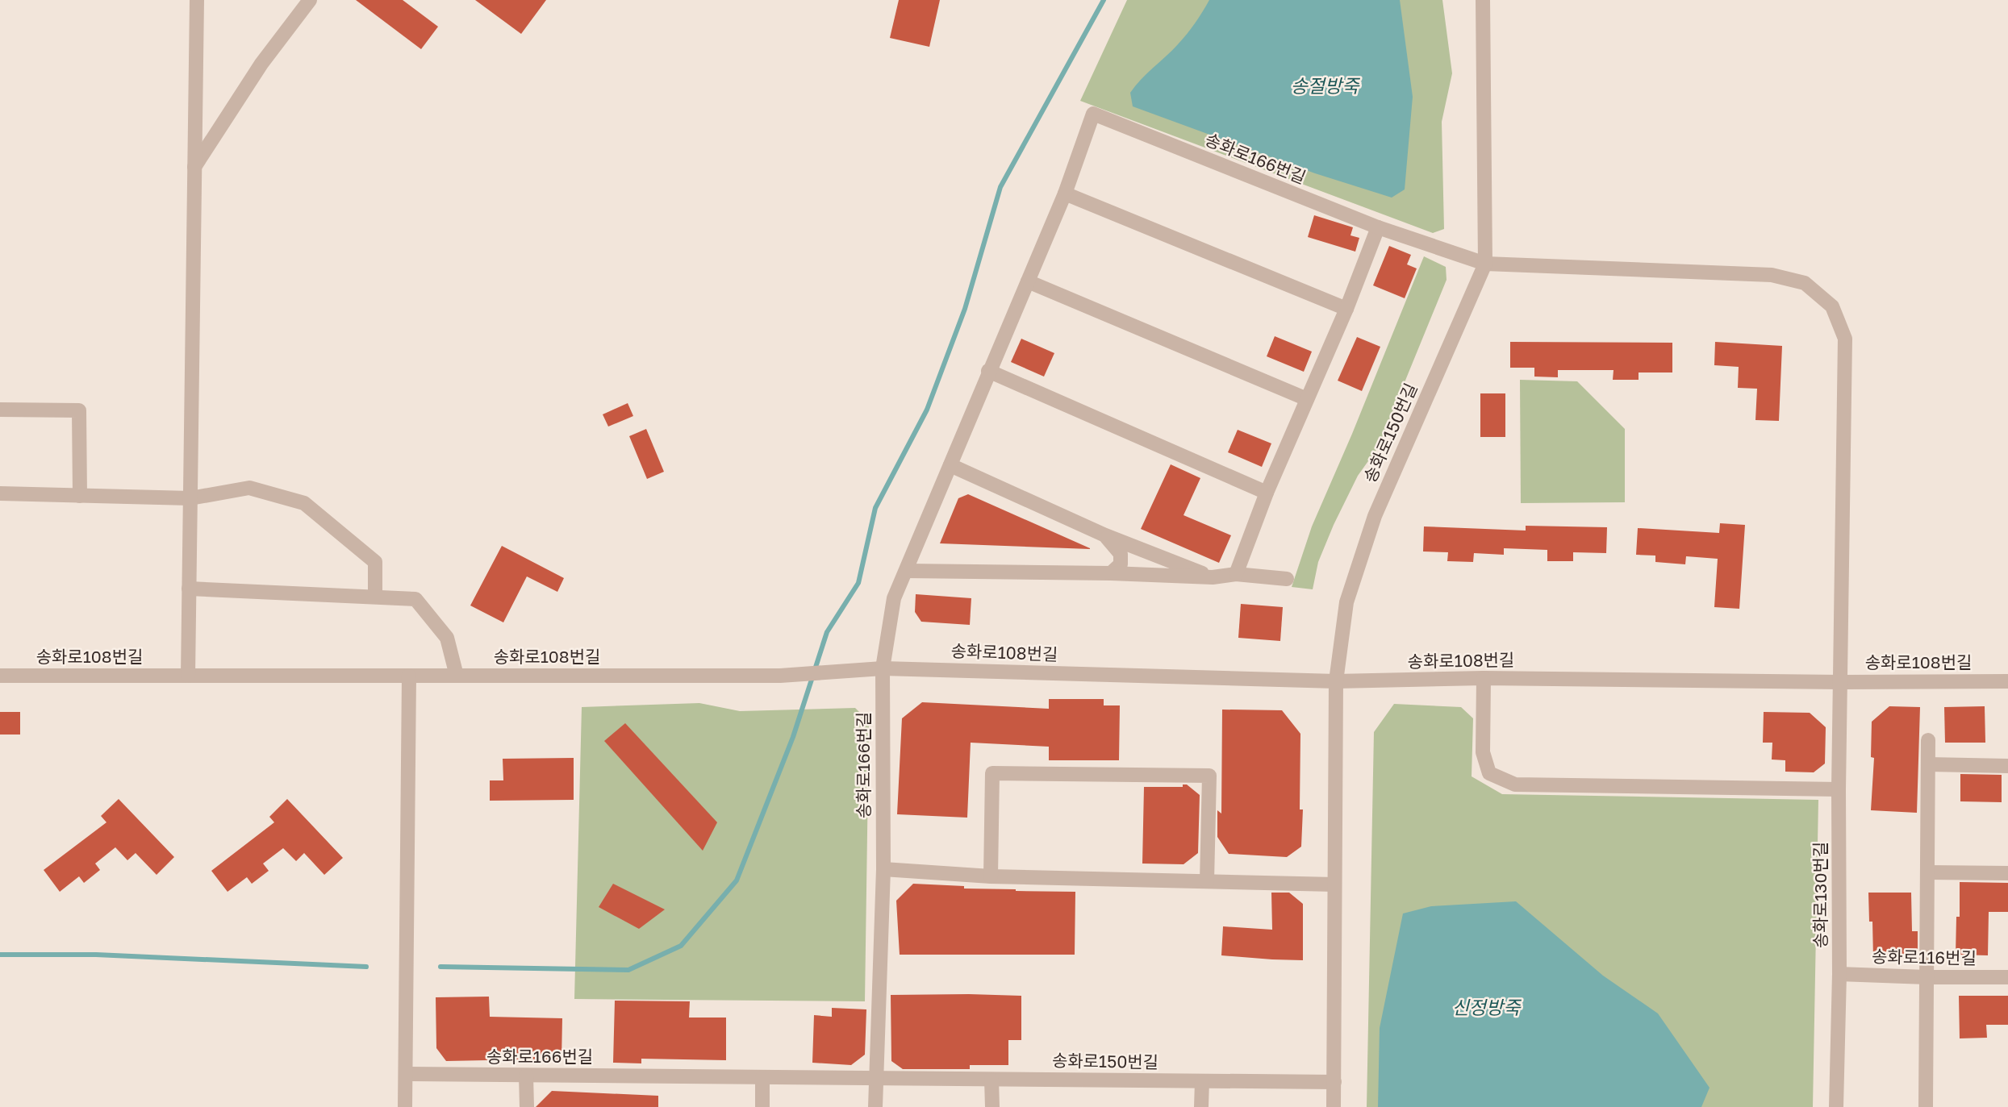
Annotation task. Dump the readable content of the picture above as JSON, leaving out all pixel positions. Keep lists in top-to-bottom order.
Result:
{
  "streets": {
    "street": [
      "송화로166번길",
      "송화로150번길",
      "송화로108번길",
      "송화로130번길",
      "송화로116번길"
    ]
  },
  "crossings": [
    ["송화로166번길", "송화로150번길"],
    ["송화로166번길", "송화로108번길"],
    ["송화로166번길", "송화로130번길"],
    ["송화로150번길", "송화로108번길"],
    ["송화로108번길", "송화로130번길"],
    ["송화로130번길", "송화로116번길"]
  ],
  "water": ["송절방죽", "신정방죽"]
}
